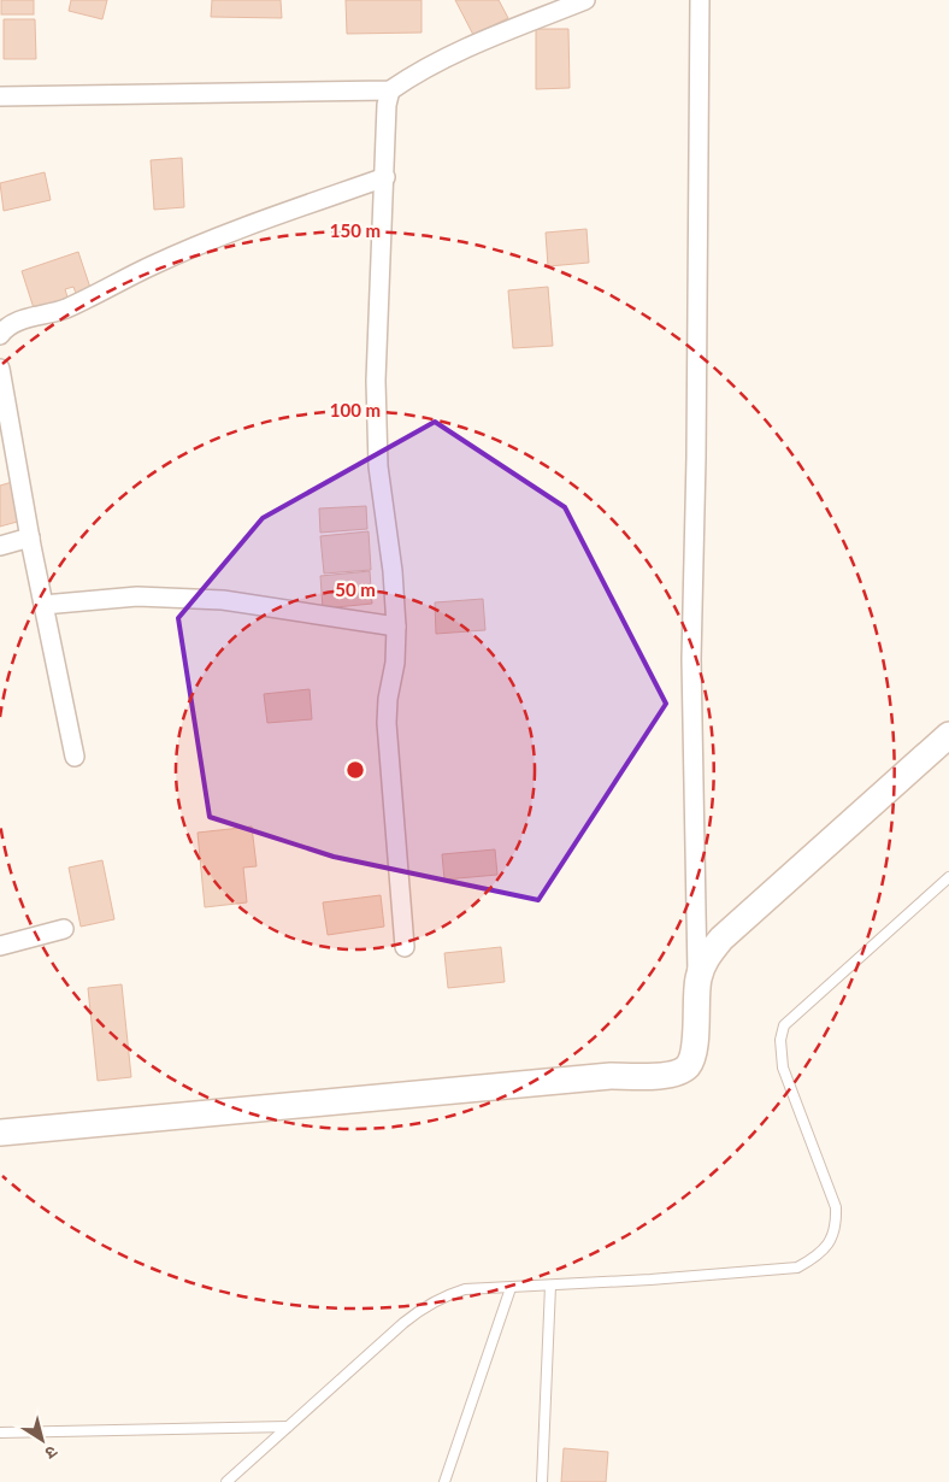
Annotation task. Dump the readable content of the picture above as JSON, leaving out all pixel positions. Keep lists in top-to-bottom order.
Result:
{
  "north": "bottom right",
  "rings": ["150 m", "100 m", "50 m"]
}
